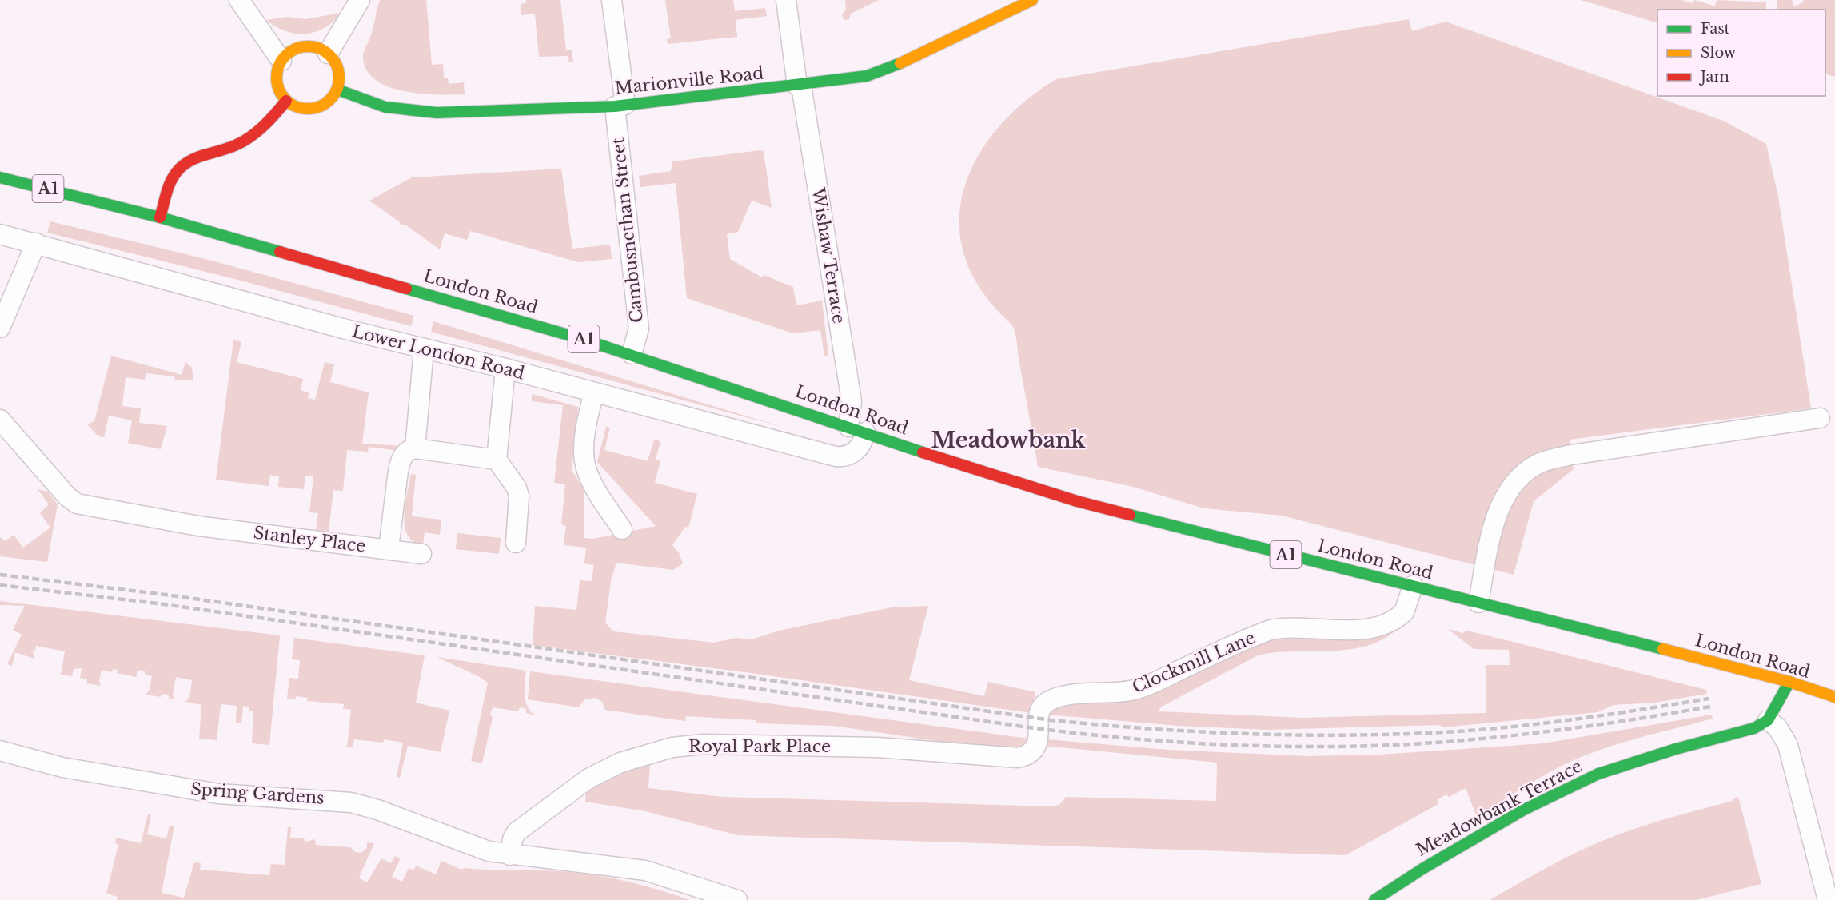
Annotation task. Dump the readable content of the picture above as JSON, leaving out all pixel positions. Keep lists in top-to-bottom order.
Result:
{
  "streets": {
    "main road": [
      "Marionville Road",
      "A1",
      "London Road",
      "Meadowbank Terrace"
    ],
    "street": [
      "Cambusnethan Street",
      "Wishaw Terrace",
      "Lower London Road",
      "Stanley Place",
      "Clockmill Lane",
      "Royal Park Place",
      "Spring Gardens"
    ]
  },
  "crossings": [
    ["Marionville Road", "Cambusnethan Street"],
    ["Marionville Road", "Wishaw Terrace"],
    ["Cambusnethan Street", "London Road"],
    ["Wishaw Terrace", "London Road"],
    ["Wishaw Terrace", "Lower London Road"],
    ["London Road", "Lower London Road"],
    ["London Road", "Clockmill Lane"],
    ["Clockmill Lane", "Royal Park Place"],
    ["Royal Park Place", "Spring Gardens"]
  ],
  "districts": ["Meadowbank"],
  "legend": ["Fast", "Slow", "Jam"]
}
